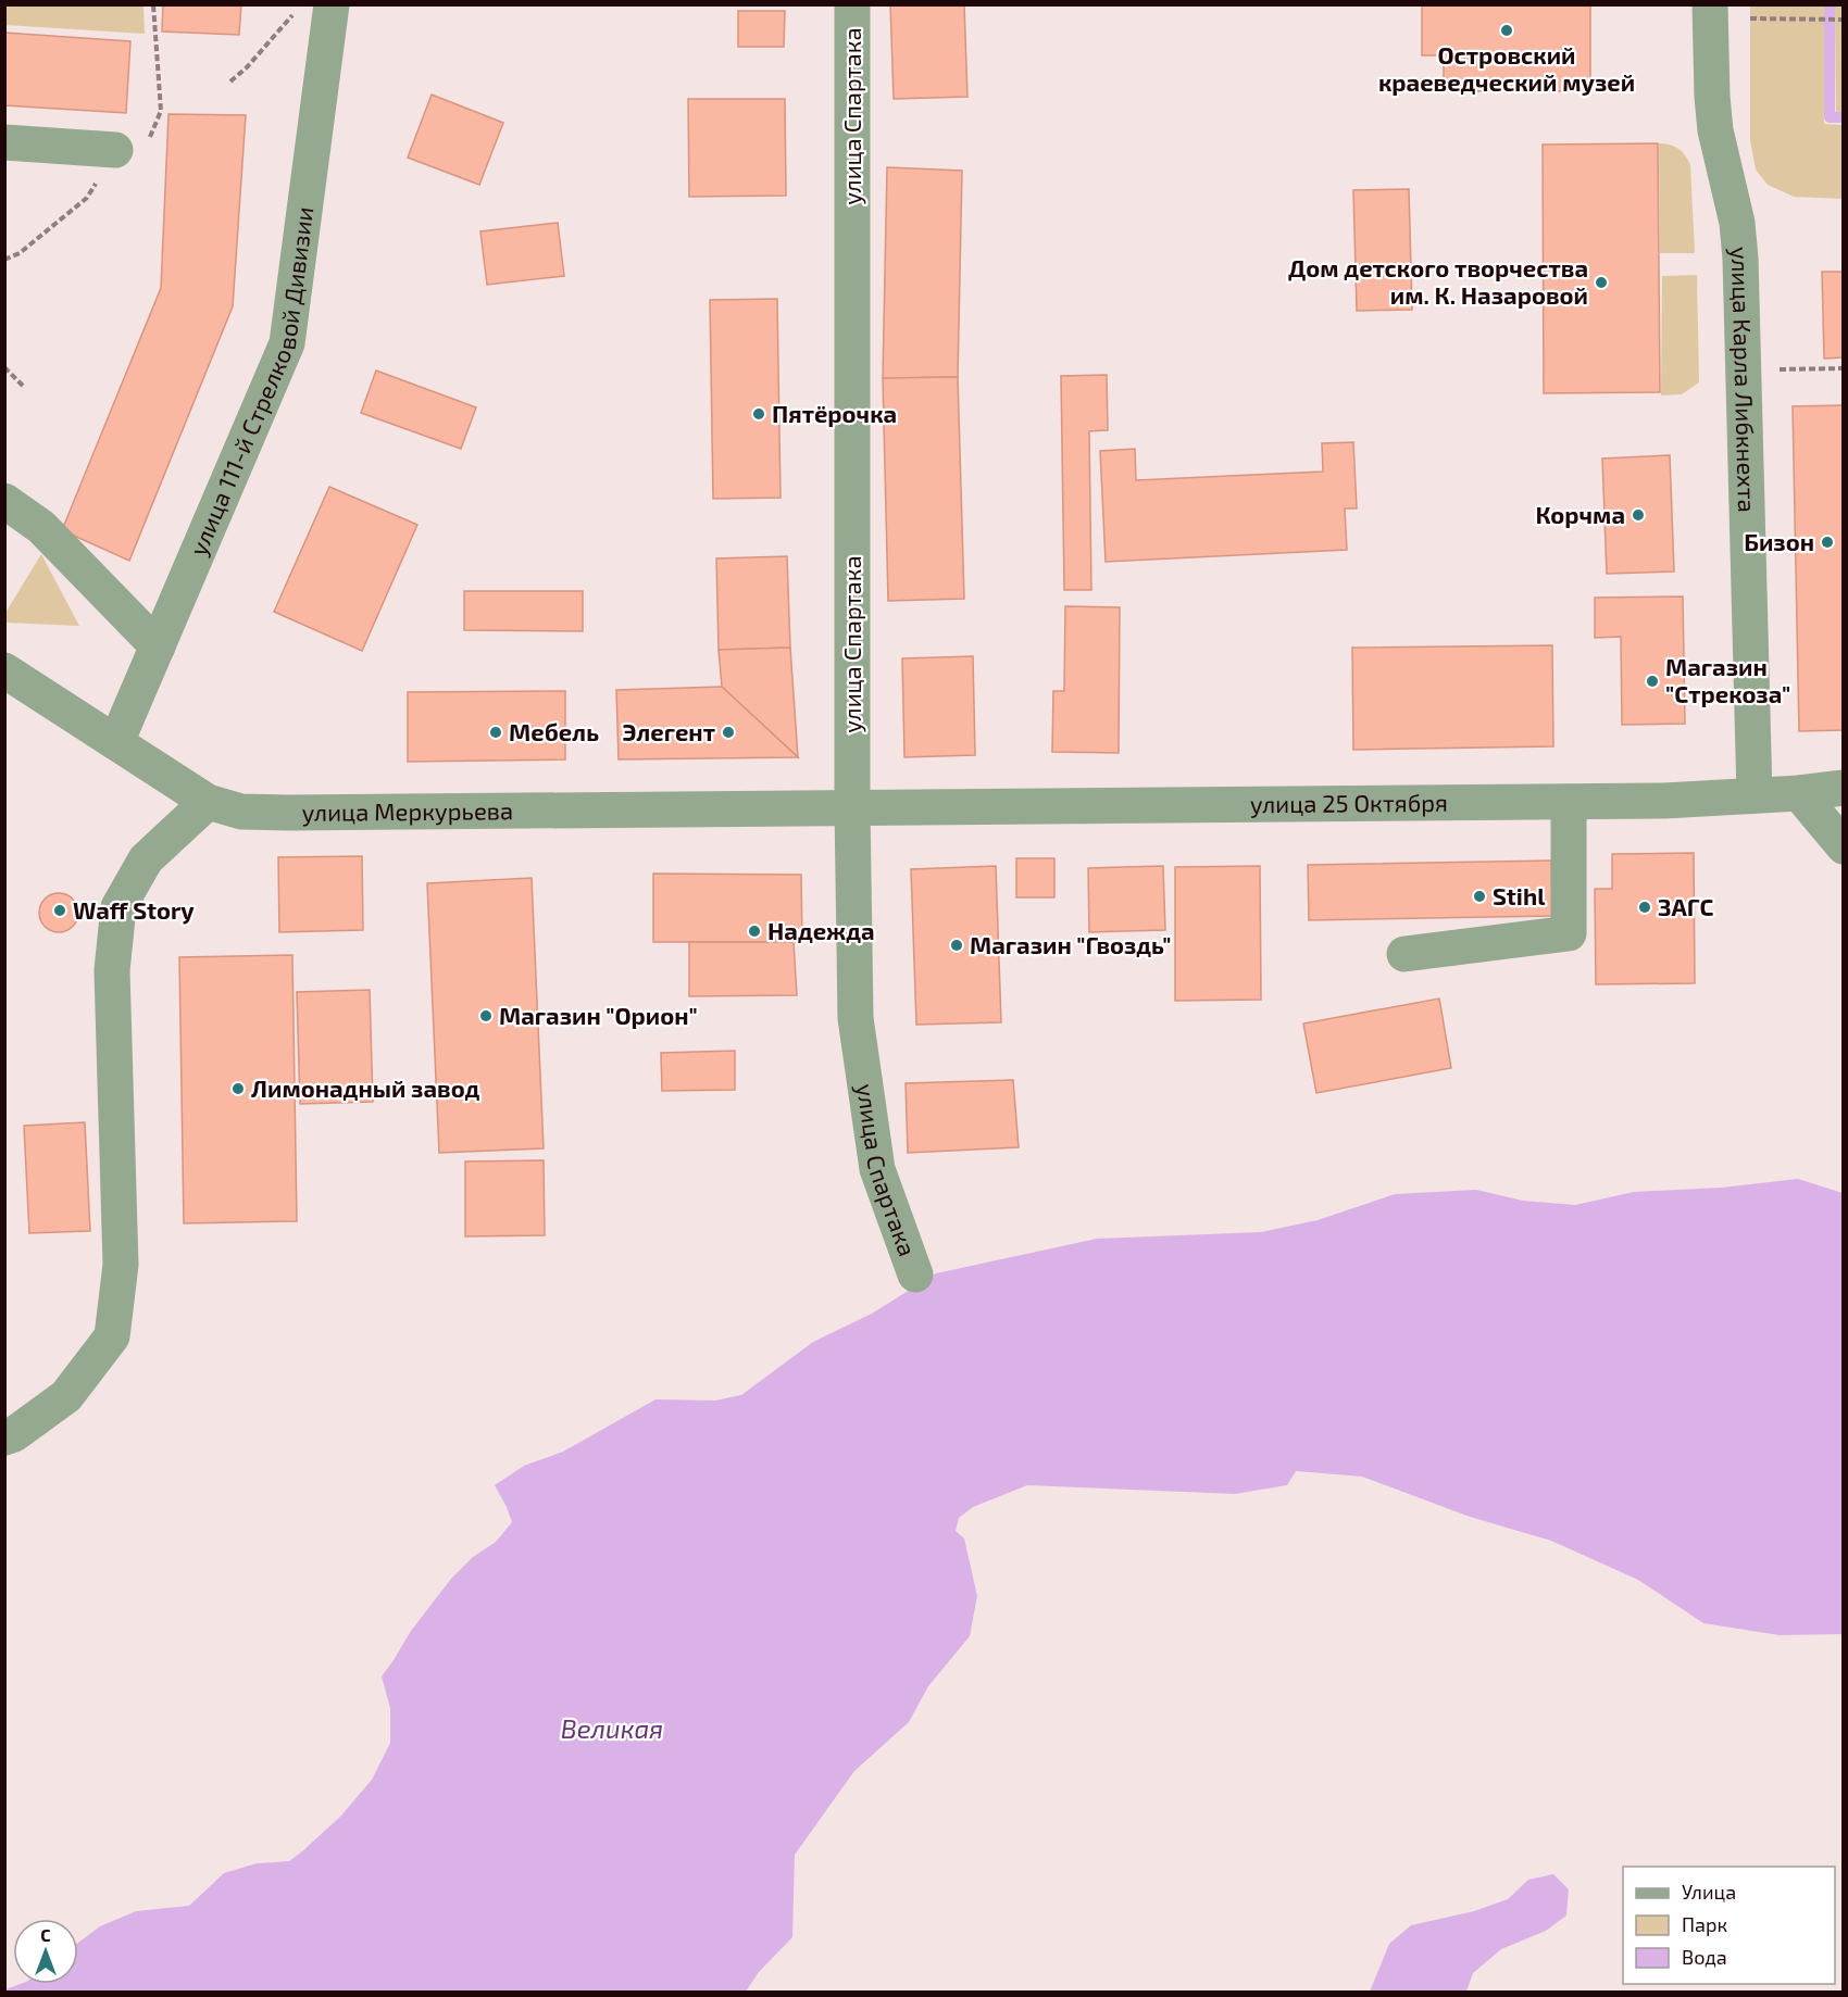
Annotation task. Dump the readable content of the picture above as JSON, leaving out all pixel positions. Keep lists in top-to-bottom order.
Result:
{
  "streets": {
    "street": [
      "улица Спартака",
      "улица Карла Либкнехта",
      "улица 111-й Стрелковой Дивизии",
      "улица 25 Октября",
      "улица Меркурьева"
    ]
  },
  "crossings": [
    ["улица Спартака", "улица 25 Октября"],
    ["улица Спартака", "улица Меркурьева"],
    ["улица Карла Либкнехта", "улица 25 Октября"],
    ["улица 111-й Стрелковой Дивизии", "улица Меркурьева"],
    ["улица 25 Октября", "улица Меркурьева"]
  ],
  "water": ["Великая"],
  "places": [
    "Островский краеведческий музей",
    "Дом детского творчества им. К. Назаровой",
    "Пятёрочка",
    "Корчма",
    "Бизон",
    "Магазин \"Стрекоза\"",
    "Мебель",
    "Элегент",
    "Stihl",
    "ЗАГС",
    "Waff Story",
    "Надежда",
    "Магазин \"Гвоздь\"",
    "Магазин \"Орион\"",
    "Лимонадный завод"
  ],
  "legend": ["Улица", "Парк", "Вода"],
  "north": "top"
}
